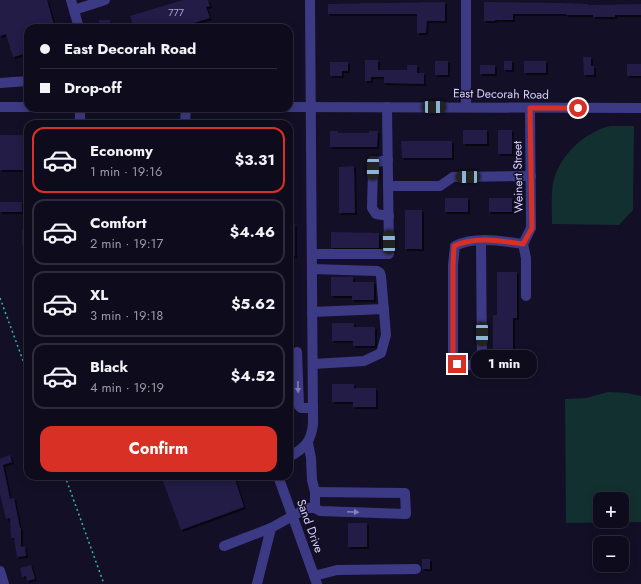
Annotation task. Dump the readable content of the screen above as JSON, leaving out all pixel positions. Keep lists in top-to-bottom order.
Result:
{
  "streets": {
    "street": ["East Decorah Road", "Weinert Street", "Sand Drive"]
  },
  "crossings": [
    ["East Decorah Road", "Weinert Street"]
  ],
  "house_numbers": ["777"],
  "page": {
    "banner": ["East Decorah Road", "Drop-off"],
    "list": [
      {
        "name": "Economy",
        "note": "1 min · 19:16",
        "value": "$3.31"
      },
      {
        "name": "Comfort",
        "note": "2 min · 19:17",
        "value": "$4.46"
      },
      {
        "name": "XL",
        "note": "3 min · 19:18",
        "value": "$5.62"
      },
      {
        "name": "Black",
        "note": "4 min · 19:19",
        "value": "$4.52"
      }
    ],
    "bubble": "1 min",
    "buttons": "Confirm",
    "map_buttons": ["+", "−"]
  }
}
